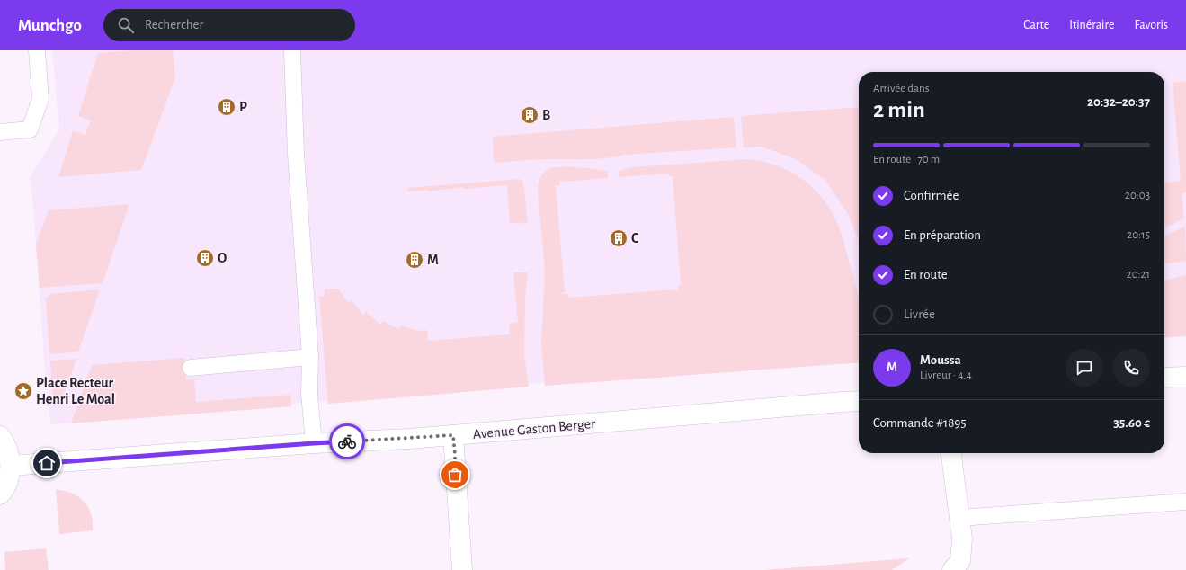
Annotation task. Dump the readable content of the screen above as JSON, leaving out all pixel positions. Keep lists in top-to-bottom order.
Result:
{
  "streets": {
    "street": ["Avenue Gaston Berger"]
  },
  "places": {
    "building": [
      "P",
      "B",
      "C",
      "O",
      "M"
    ],
    "place": ["Place Recteur Henri Le Moal"]
  },
  "page": {
    "header": "Munchgo",
    "search": "Rechercher",
    "nav": ["Carte", "Itinéraire", "Favoris"],
    "heading": ["2 min", "Arrivée dans", "20:32–20:37"],
    "panel": [
      "Moussa",
      "Livreur · 4.4",
      "Commande #1895",
      "35.60 €"
    ],
    "bar": "En route · 70 m",
    "list": [
      ["Confirmée", "20:03"],
      ["En préparation", "20:15"],
      ["En route", "20:21"],
      "Livrée"
    ],
    "round": "M"
  }
}
